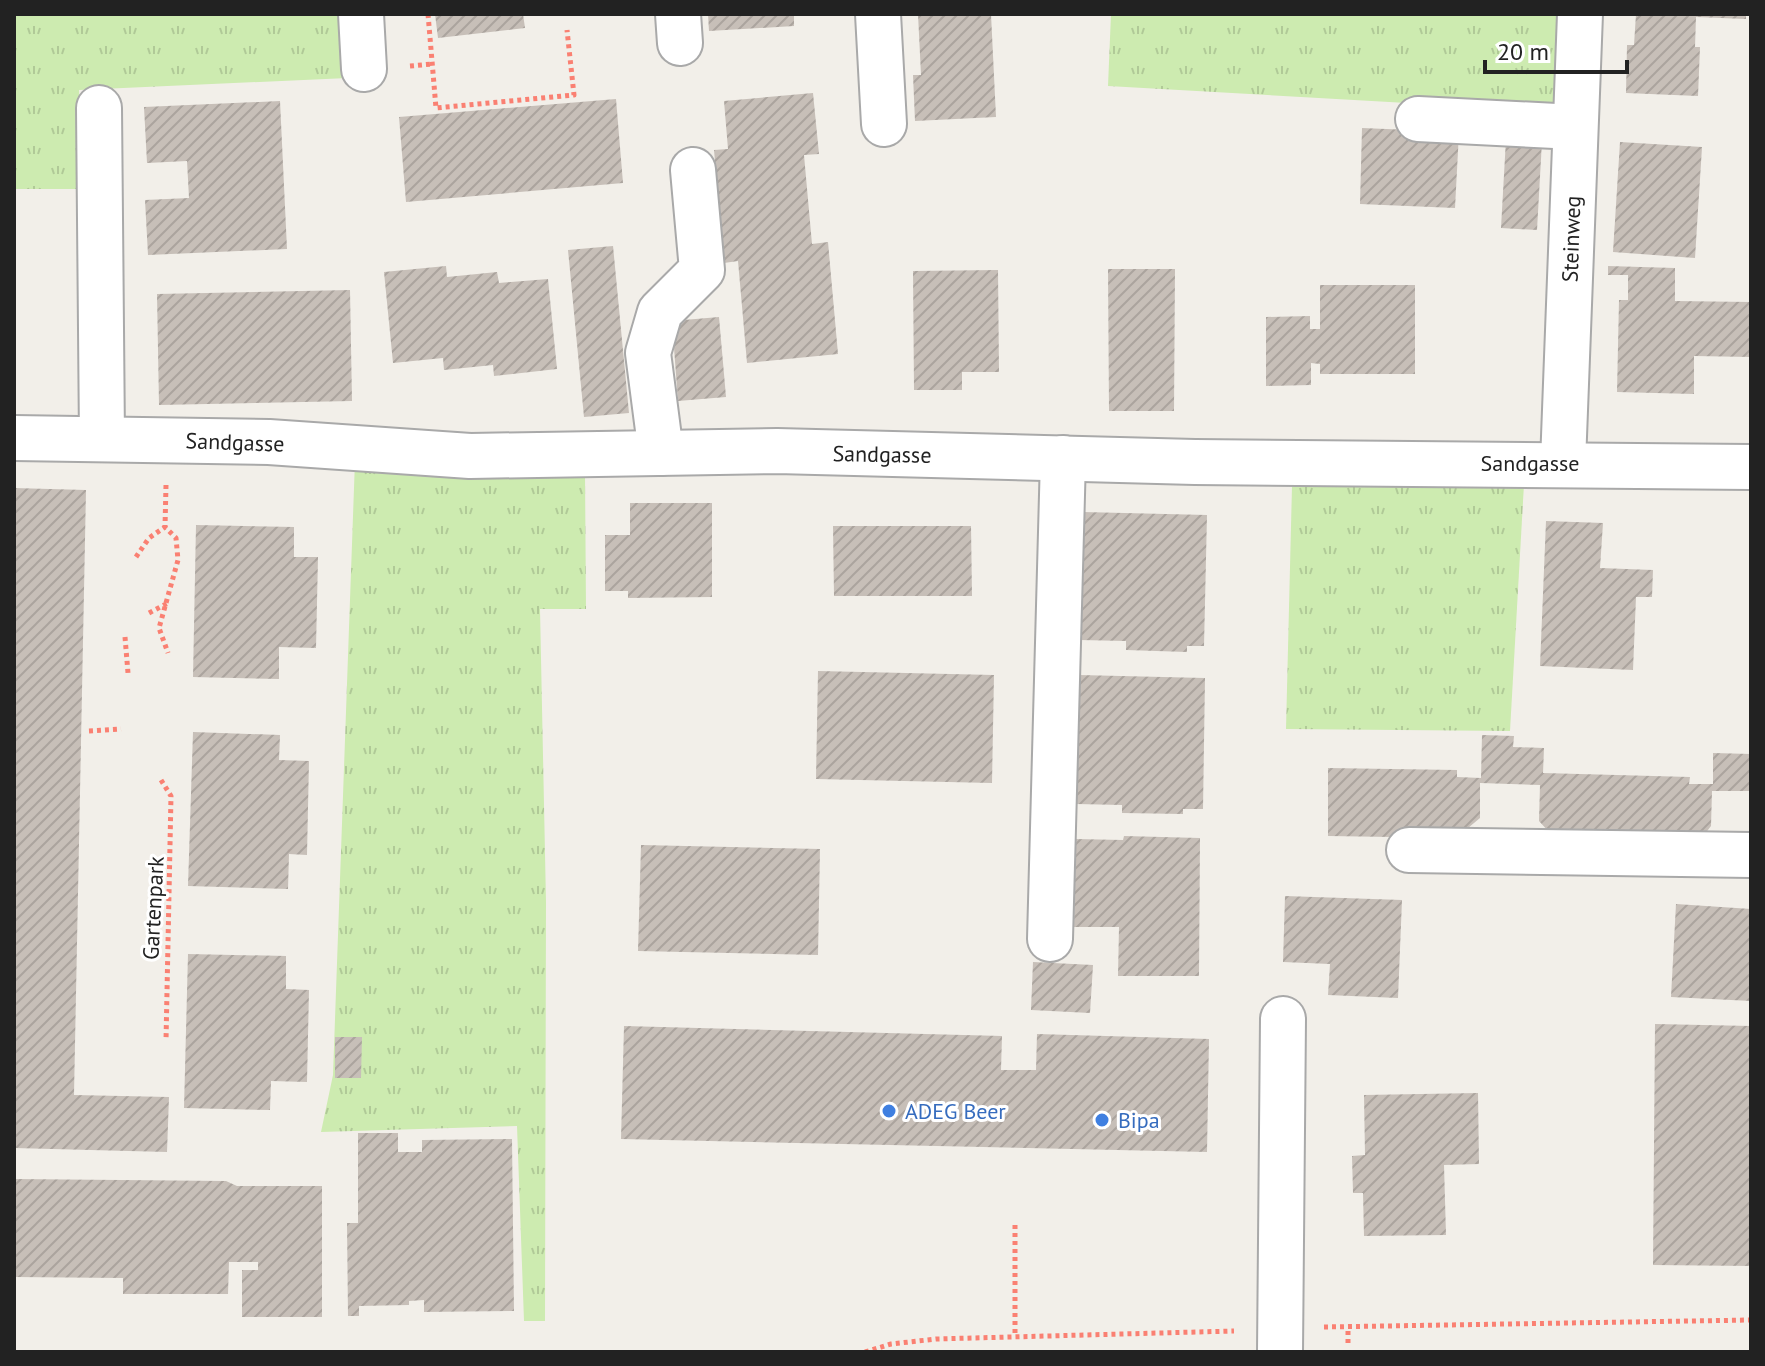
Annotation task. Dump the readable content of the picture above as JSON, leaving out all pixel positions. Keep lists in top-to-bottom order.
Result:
{
  "streets": {
    "street": ["Steinweg", "Sandgasse"],
    "path": ["Gartenpark"]
  },
  "crossings": [
    ["Steinweg", "Sandgasse"]
  ],
  "places": ["ADEG Beer", "Bipa"],
  "scale_bar": "20 m"
}
